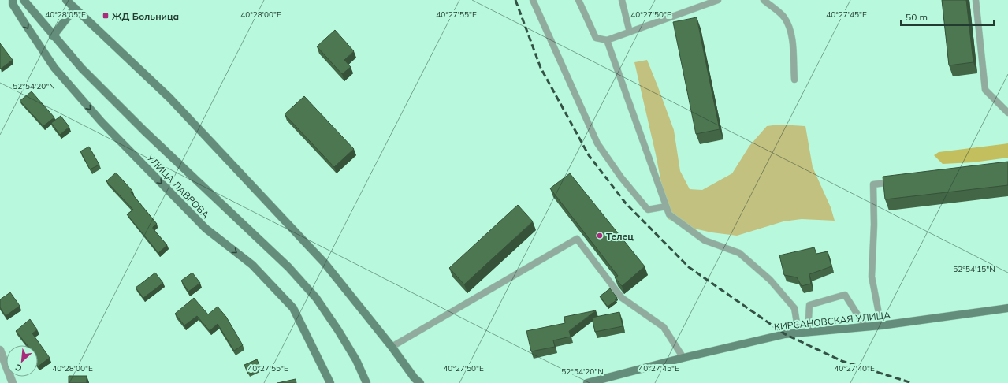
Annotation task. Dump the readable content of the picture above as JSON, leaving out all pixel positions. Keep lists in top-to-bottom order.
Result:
{
  "streets": {
    "main road": ["УЛИЦА ЛАВРОВА", "КИРСАНОВСКАЯ УЛИЦА"]
  },
  "places": {
    "transit": ["ЖД Больница"],
    "other": ["Телец"]
  },
  "scale_bar": "50 m",
  "north": "bottom left",
  "coordinates": [
    "40°28'05\"E",
    "40°28'00\"E",
    "40°27'55\"E",
    "40°27'50\"E",
    "40°27'45\"E",
    "52°54'20\"N",
    "52°54'15\"N",
    "40°27'40\"E"
  ]
}
